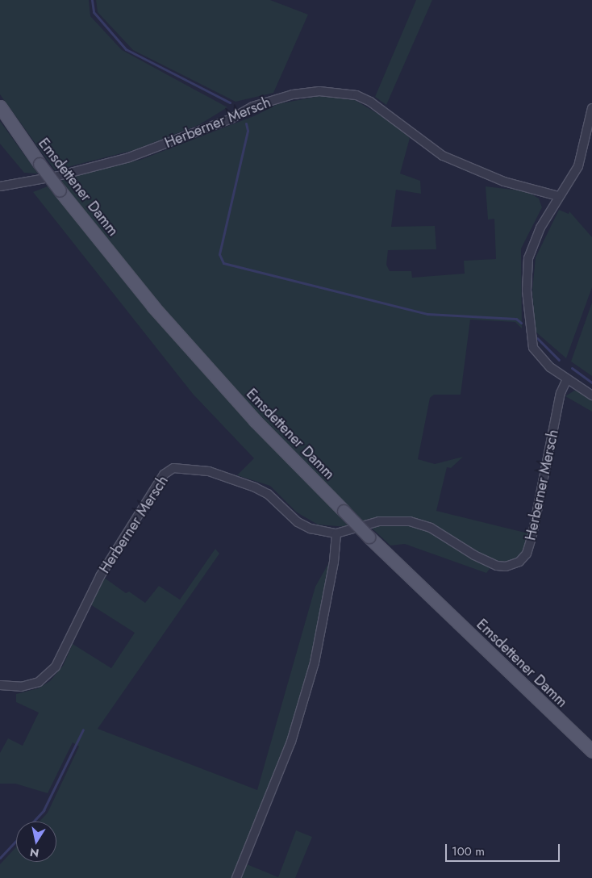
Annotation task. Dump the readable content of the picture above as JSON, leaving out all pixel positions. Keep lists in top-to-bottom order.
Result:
{
  "streets": {
    "main road": ["Emsdettener Damm"],
    "street": ["Herberner Mersch"]
  },
  "scale_bar": "100 m",
  "north": "bottom"
}
